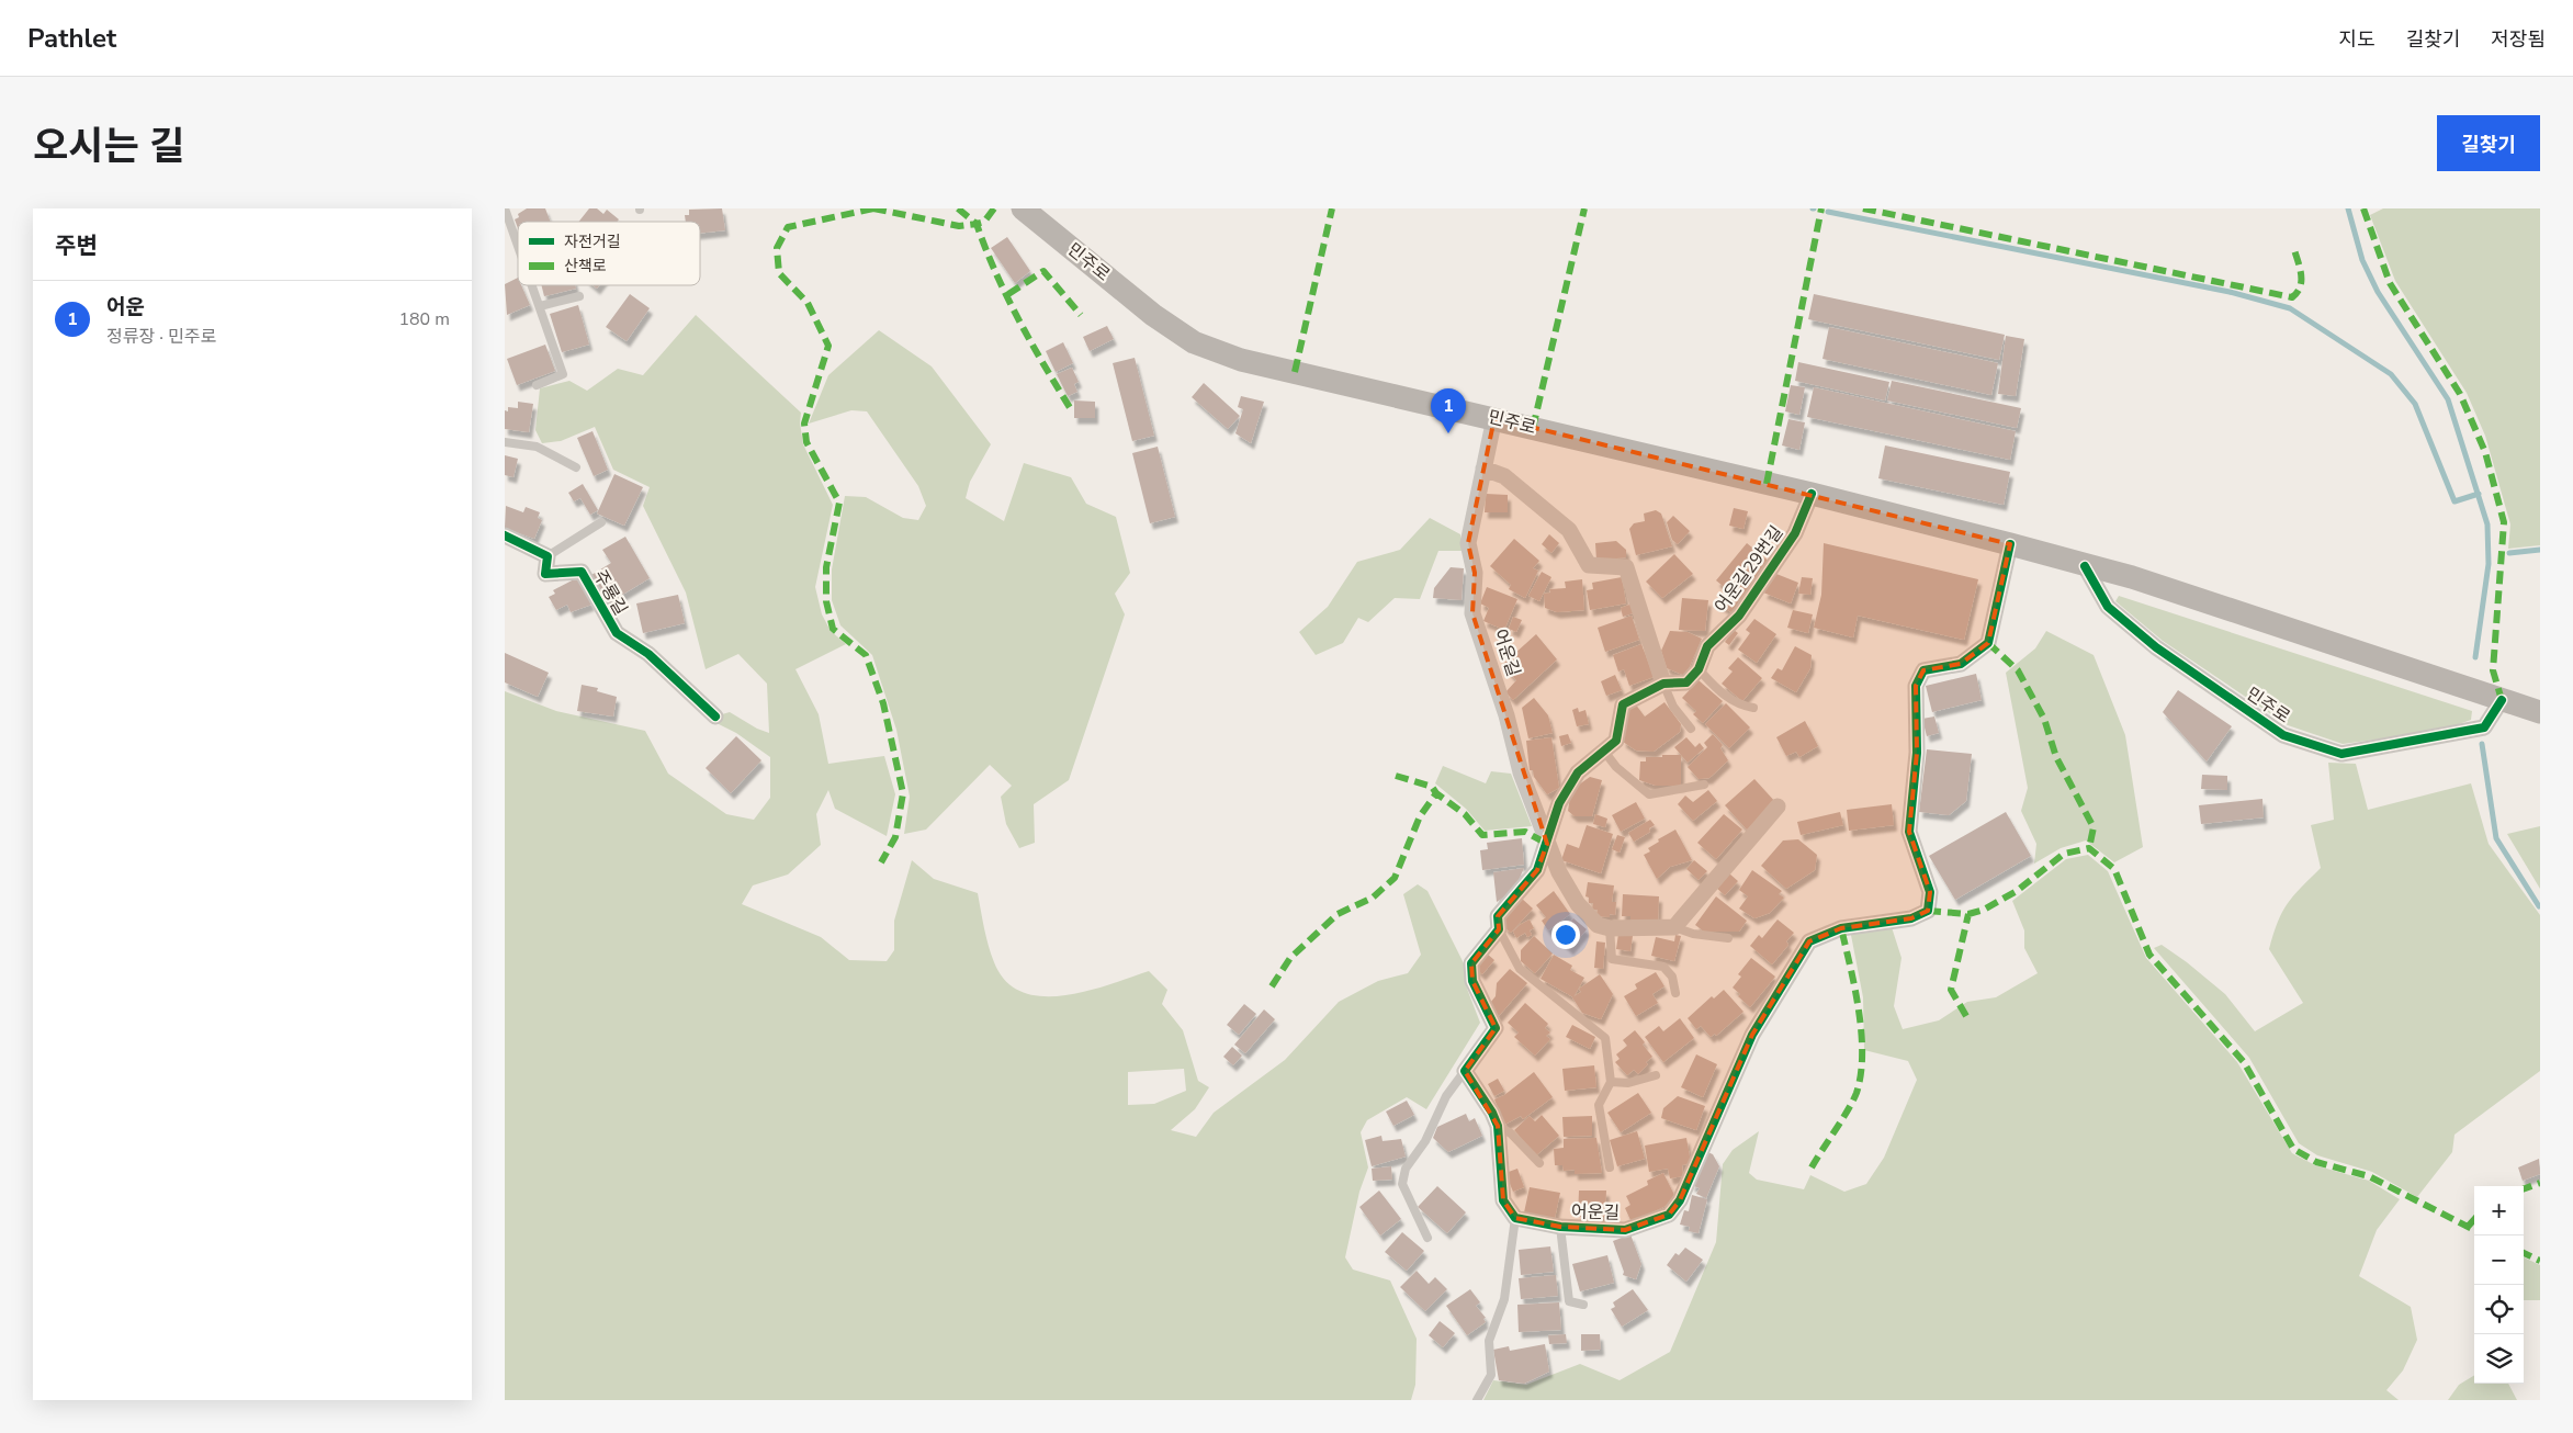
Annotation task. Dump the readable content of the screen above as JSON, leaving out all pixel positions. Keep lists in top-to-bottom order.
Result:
{
  "streets": {
    "main road": ["민주로"],
    "street": ["어운길29번길", "주룡길", "어운길"]
  },
  "crossings": [
    ["민주로", "어운길29번길"],
    ["민주로", "어운길"]
  ],
  "legend": ["자전거길", "산책로"],
  "page": {
    "header": "Pathlet",
    "nav": ["지도", "길찾기", "저장됨"],
    "title": "오시는 길",
    "buttons": "길찾기",
    "heading": "주변",
    "list": [
      {
        "mark": "1",
        "name": "어운",
        "note": "정류장 · 민주로",
        "value": "180 m"
      }
    ],
    "pins": "1",
    "map_buttons": ["+", "−"]
  }
}
